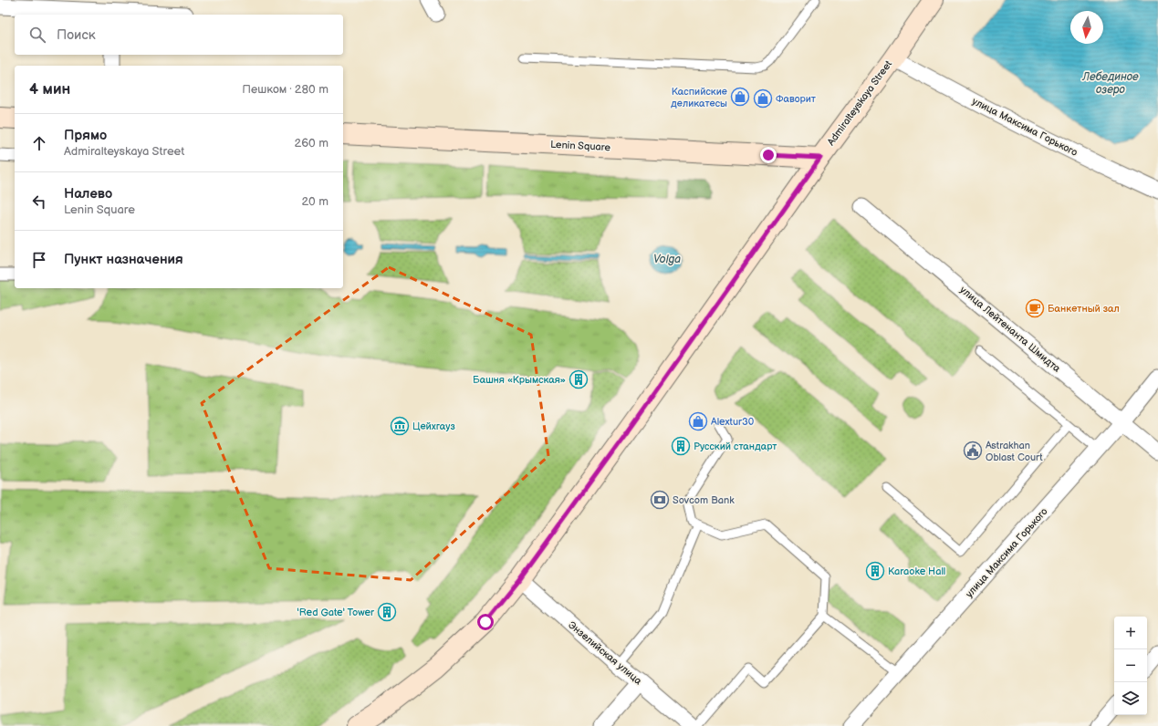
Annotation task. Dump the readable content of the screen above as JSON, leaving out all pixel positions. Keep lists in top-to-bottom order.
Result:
{
  "streets": {
    "main road": ["Admiralteyskaya Street", "Lenin Square"],
    "street": ["улица Максима Горького", "улица Лейтенанта Шмидта", "Энзелийская улица"]
  },
  "crossings": [
    ["Admiralteyskaya Street", "улица Максима Горького"],
    ["Admiralteyskaya Street", "Lenin Square"],
    ["Admiralteyskaya Street", "Энзелийская улица"],
    ["улица Максима Горького", "улица Лейтенанта Шмидта"]
  ],
  "water": ["Лебединое озеро", "Volga"],
  "places": {
    "shop": ["Каспийские деликатесы", "Фаворит", "Alextur30"],
    "cafe": ["Банкетный зал"],
    "building": [
      "Башня «Крымская»",
      "Русский стандарт",
      "Karaoke Hall",
      "'Red Gate' Tower"
    ],
    "museum": ["Цейхгауз"],
    "public building": ["Astrakhan Oblast Court"],
    "bank": ["Sovcom Bank"]
  },
  "north": "bottom",
  "page": {
    "search": "Поиск",
    "heading": ["4 мин", "Пешком · 280 m"],
    "list": [
      ["Прямо", "Admiralteyskaya Street", "260 m"],
      ["Налево", "Lenin Square", "20 m"],
      "Пункт назначения"
    ],
    "map_buttons": ["+", "−"]
  }
}
